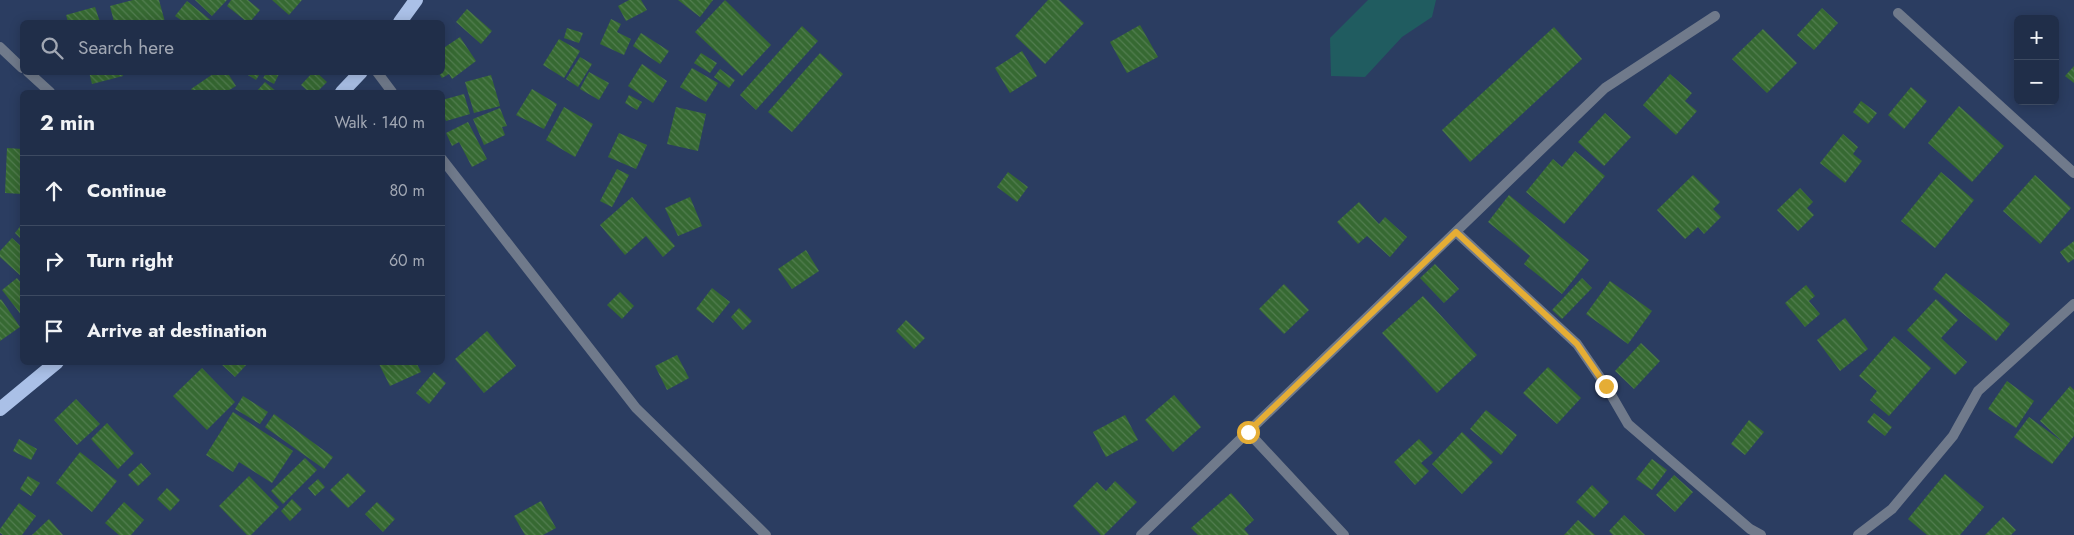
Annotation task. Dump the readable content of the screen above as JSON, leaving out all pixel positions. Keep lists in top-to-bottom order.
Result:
{
  "page": {
    "map_buttons": ["+", "−"],
    "search": "Search here",
    "heading": ["2 min", "Walk · 140 m"],
    "list": [
      ["Continue", "80 m"],
      ["Turn right", "60 m"],
      "Arrive at destination"
    ]
  }
}
